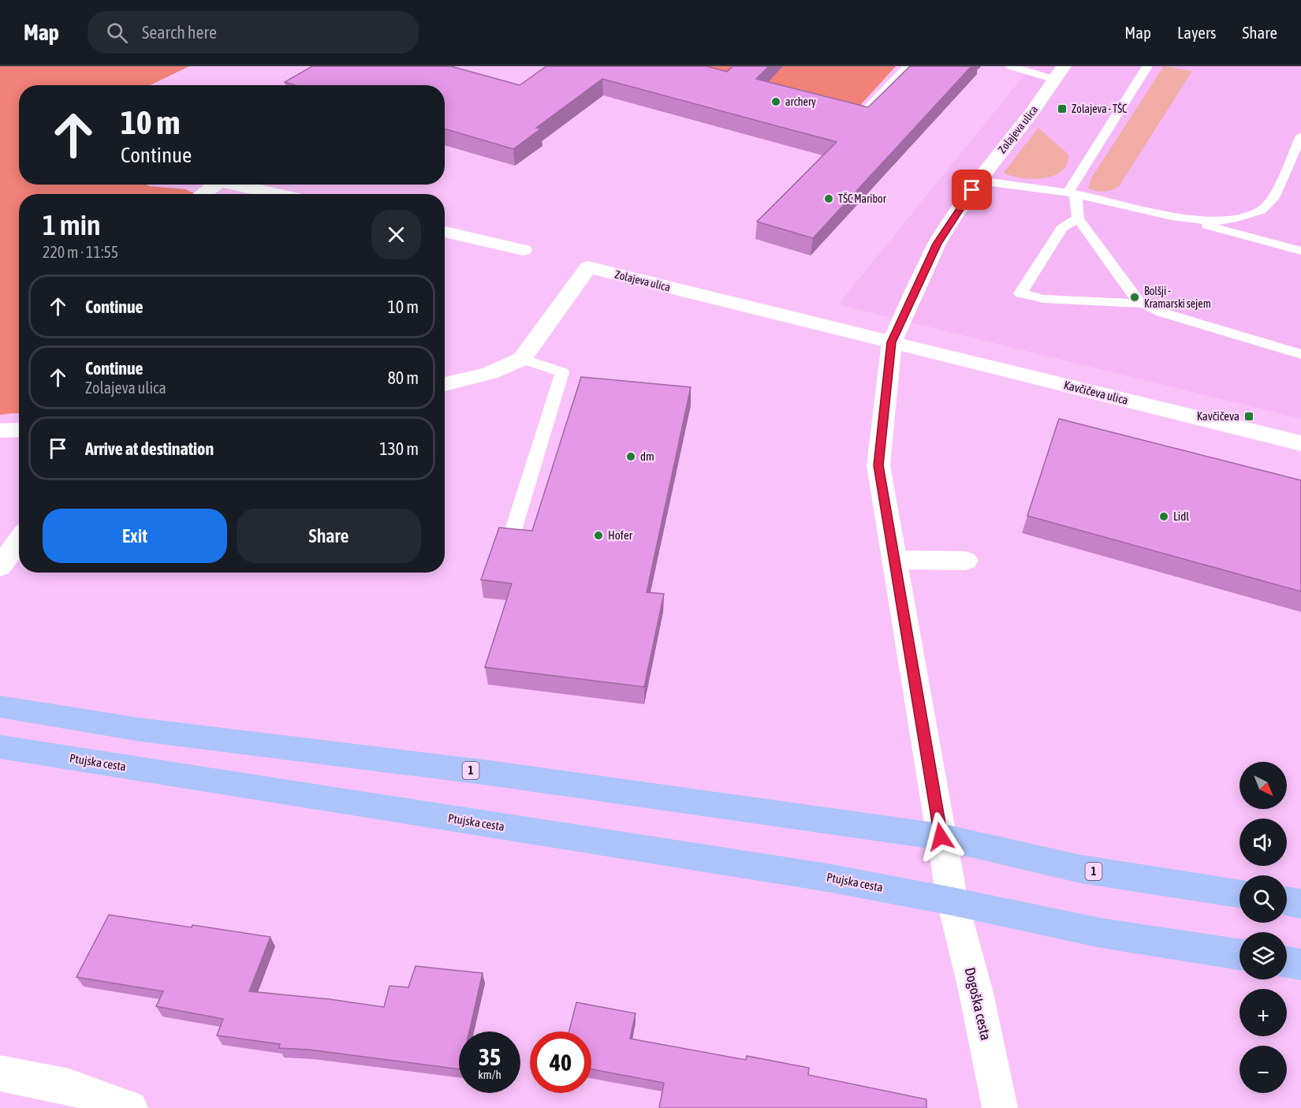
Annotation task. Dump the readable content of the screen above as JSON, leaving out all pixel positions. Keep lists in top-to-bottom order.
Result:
{
  "streets": {
    "main road": ["Ptujska cesta", "1"],
    "street": ["Zolajeva ulica", "Kavčičeva ulica", "Dogoška cesta"]
  },
  "crossings": [
    ["Zolajeva ulica", "Kavčičeva ulica"],
    ["Zolajeva ulica", "1"],
    ["Ptujska cesta", "Dogoška cesta"]
  ],
  "places": {
    "other": [
      "archery",
      "TŠC Maribor",
      "Bolšji - Kramarski sejem",
      "dm",
      "Lidl",
      "Hofer"
    ],
    "transit": ["Zolajeva - TŠC", "Kavčičeva"]
  },
  "north": "bottom right",
  "page": {
    "header": "Map",
    "search": "Search here",
    "nav": ["Map", "Layers", "Share"],
    "turn": ["10 m", "Continue"],
    "heading": ["1 min", "220 m · 11:55"],
    "list": [
      {
        "name": "Continue",
        "value": "10 m"
      },
      {
        "name": "Continue",
        "note": "Zolajeva ulica",
        "value": "80 m"
      },
      {
        "name": "Arrive at destination",
        "value": "130 m"
      }
    ],
    "buttons": ["Exit", "Share"],
    "map_buttons": ["+", "−"],
    "speed": "35 km/h",
    "limit": "40"
  }
}
